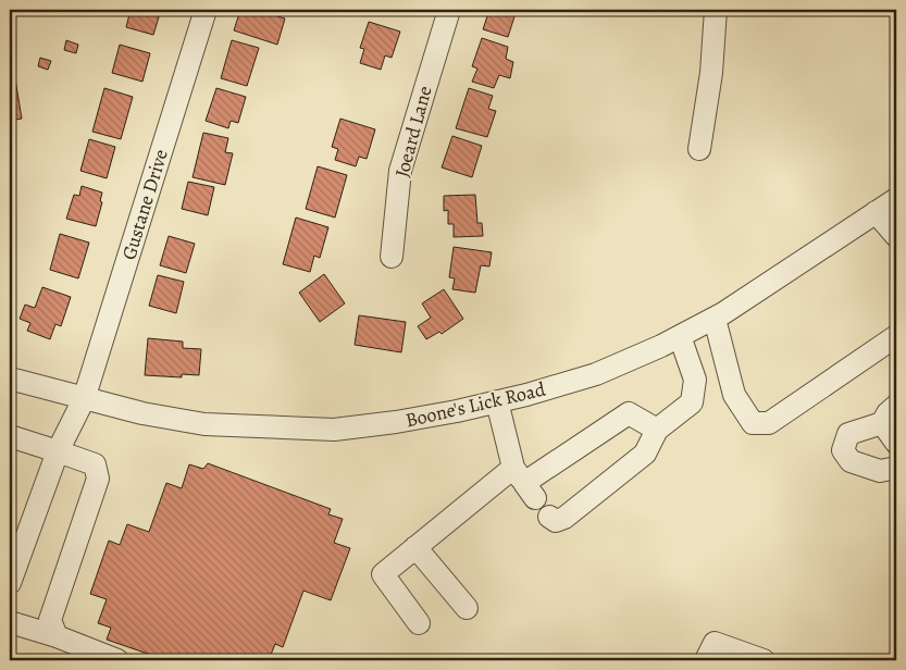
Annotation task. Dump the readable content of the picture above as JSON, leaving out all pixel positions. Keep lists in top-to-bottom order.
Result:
{
  "streets": {
    "street": ["Joeard Lane", "Gustane Drive", "Boone's Lick Road"]
  },
  "crossings": [
    ["Gustane Drive", "Boone's Lick Road"]
  ]
}
